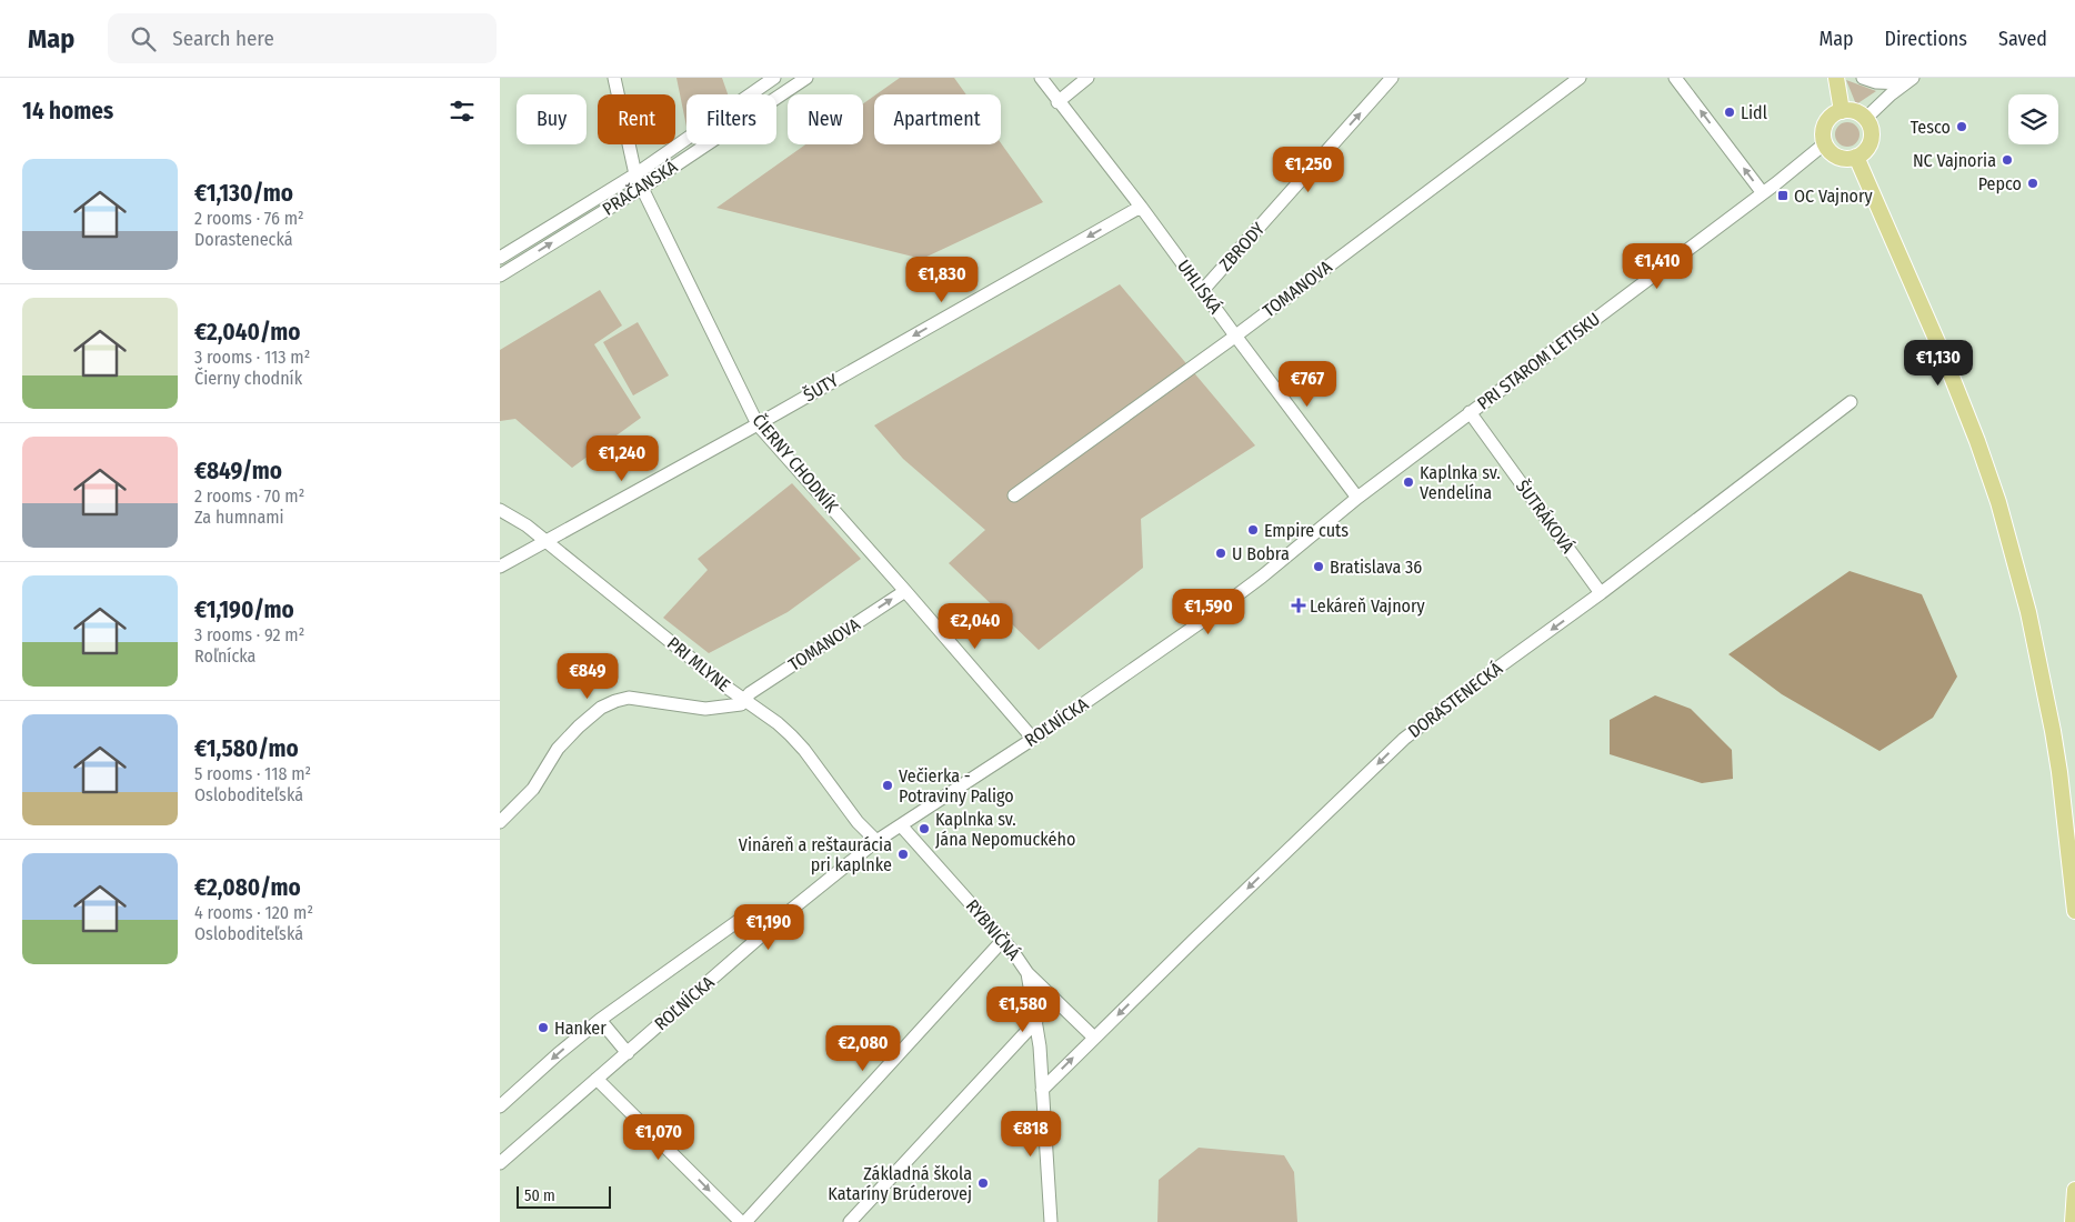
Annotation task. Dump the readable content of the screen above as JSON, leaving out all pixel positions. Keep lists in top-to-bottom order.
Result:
{
  "streets": {
    "street": [
      "PRAČANSKÁ",
      "ZBRODY",
      "UHLISKÁ",
      "TOMANOVA",
      "PRI STAROM LETISKU",
      "ŠUTY",
      "ČIERNY CHODNÍK",
      "ŠUTRÁKOVÁ",
      "PRI MLYNE",
      "DORASTENECKÁ",
      "ROĽNÍCKA",
      "RYBNIČNÁ"
    ]
  },
  "crossings": [
    ["PRAČANSKÁ", "ČIERNY CHODNÍK"],
    ["ZBRODY", "UHLISKÁ"],
    ["UHLISKÁ", "TOMANOVA"],
    ["UHLISKÁ", "PRI STAROM LETISKU"],
    ["UHLISKÁ", "ŠUTY"],
    ["UHLISKÁ", "ROĽNÍCKA"],
    ["TOMANOVA", "ČIERNY CHODNÍK"],
    ["TOMANOVA", "PRI MLYNE"],
    ["PRI STAROM LETISKU", "ŠUTRÁKOVÁ"],
    ["PRI STAROM LETISKU", "ROĽNÍCKA"],
    ["ŠUTY", "ČIERNY CHODNÍK"],
    ["ŠUTY", "PRI MLYNE"],
    ["ČIERNY CHODNÍK", "ROĽNÍCKA"],
    ["ŠUTRÁKOVÁ", "DORASTENECKÁ"],
    ["PRI MLYNE", "ROĽNÍCKA"],
    ["DORASTENECKÁ", "RYBNIČNÁ"],
    ["ROĽNÍCKA", "RYBNIČNÁ"]
  ],
  "one_way": ["ZBRODY", "ŠUTY", "DORASTENECKÁ"],
  "places": {
    "other": [
      "Lidl",
      "Tesco",
      "NC Vajnoria",
      "Pepco",
      "Kaplnka sv. Vendelína",
      "Empire cuts",
      "U Bobra",
      "Bratislava 36",
      "Večierka - Potraviny Paligo",
      "Kaplnka sv. Jána Nepomuckého",
      "Vináreň a reštaurácia pri kaplnke",
      "Hanker",
      "Základná škola Kataríny Brúderovej"
    ],
    "transit": ["OC Vajnory"],
    "health": ["Lekáreň Vajnory"]
  },
  "scale_bar": "50 m",
  "page": {
    "header": "Map",
    "search": "Search here",
    "nav": ["Map", "Directions", "Saved"],
    "heading": "14 homes",
    "chip": [
      "Buy",
      "Rent",
      "Filters",
      "New",
      "Apartment"
    ],
    "list": [
      {
        "name": "€1,130/mo",
        "note": "2 rooms · 76 m² · Dorastenecká"
      },
      {
        "name": "€2,040/mo",
        "note": "3 rooms · 113 m² · Čierny chodník"
      },
      {
        "name": "€849/mo",
        "note": "2 rooms · 70 m² · Za humnami"
      },
      {
        "name": "€1,190/mo",
        "note": "3 rooms · 92 m² · Roľnícka"
      },
      {
        "name": "€1,580/mo",
        "note": "5 rooms · 118 m² · Osloboditeľská"
      },
      {
        "name": "€2,080/mo",
        "note": "4 rooms · 120 m² · Osloboditeľská"
      }
    ],
    "price": [
      "€1,250",
      "€1,410",
      "€1,830",
      "€1,130",
      "€767",
      "€1,240",
      "€1,590",
      "€2,040",
      "€849",
      "€1,190",
      "€1,580",
      "€2,080",
      "€818",
      "€1,070"
    ],
    "scale": "50 m"
  }
}
